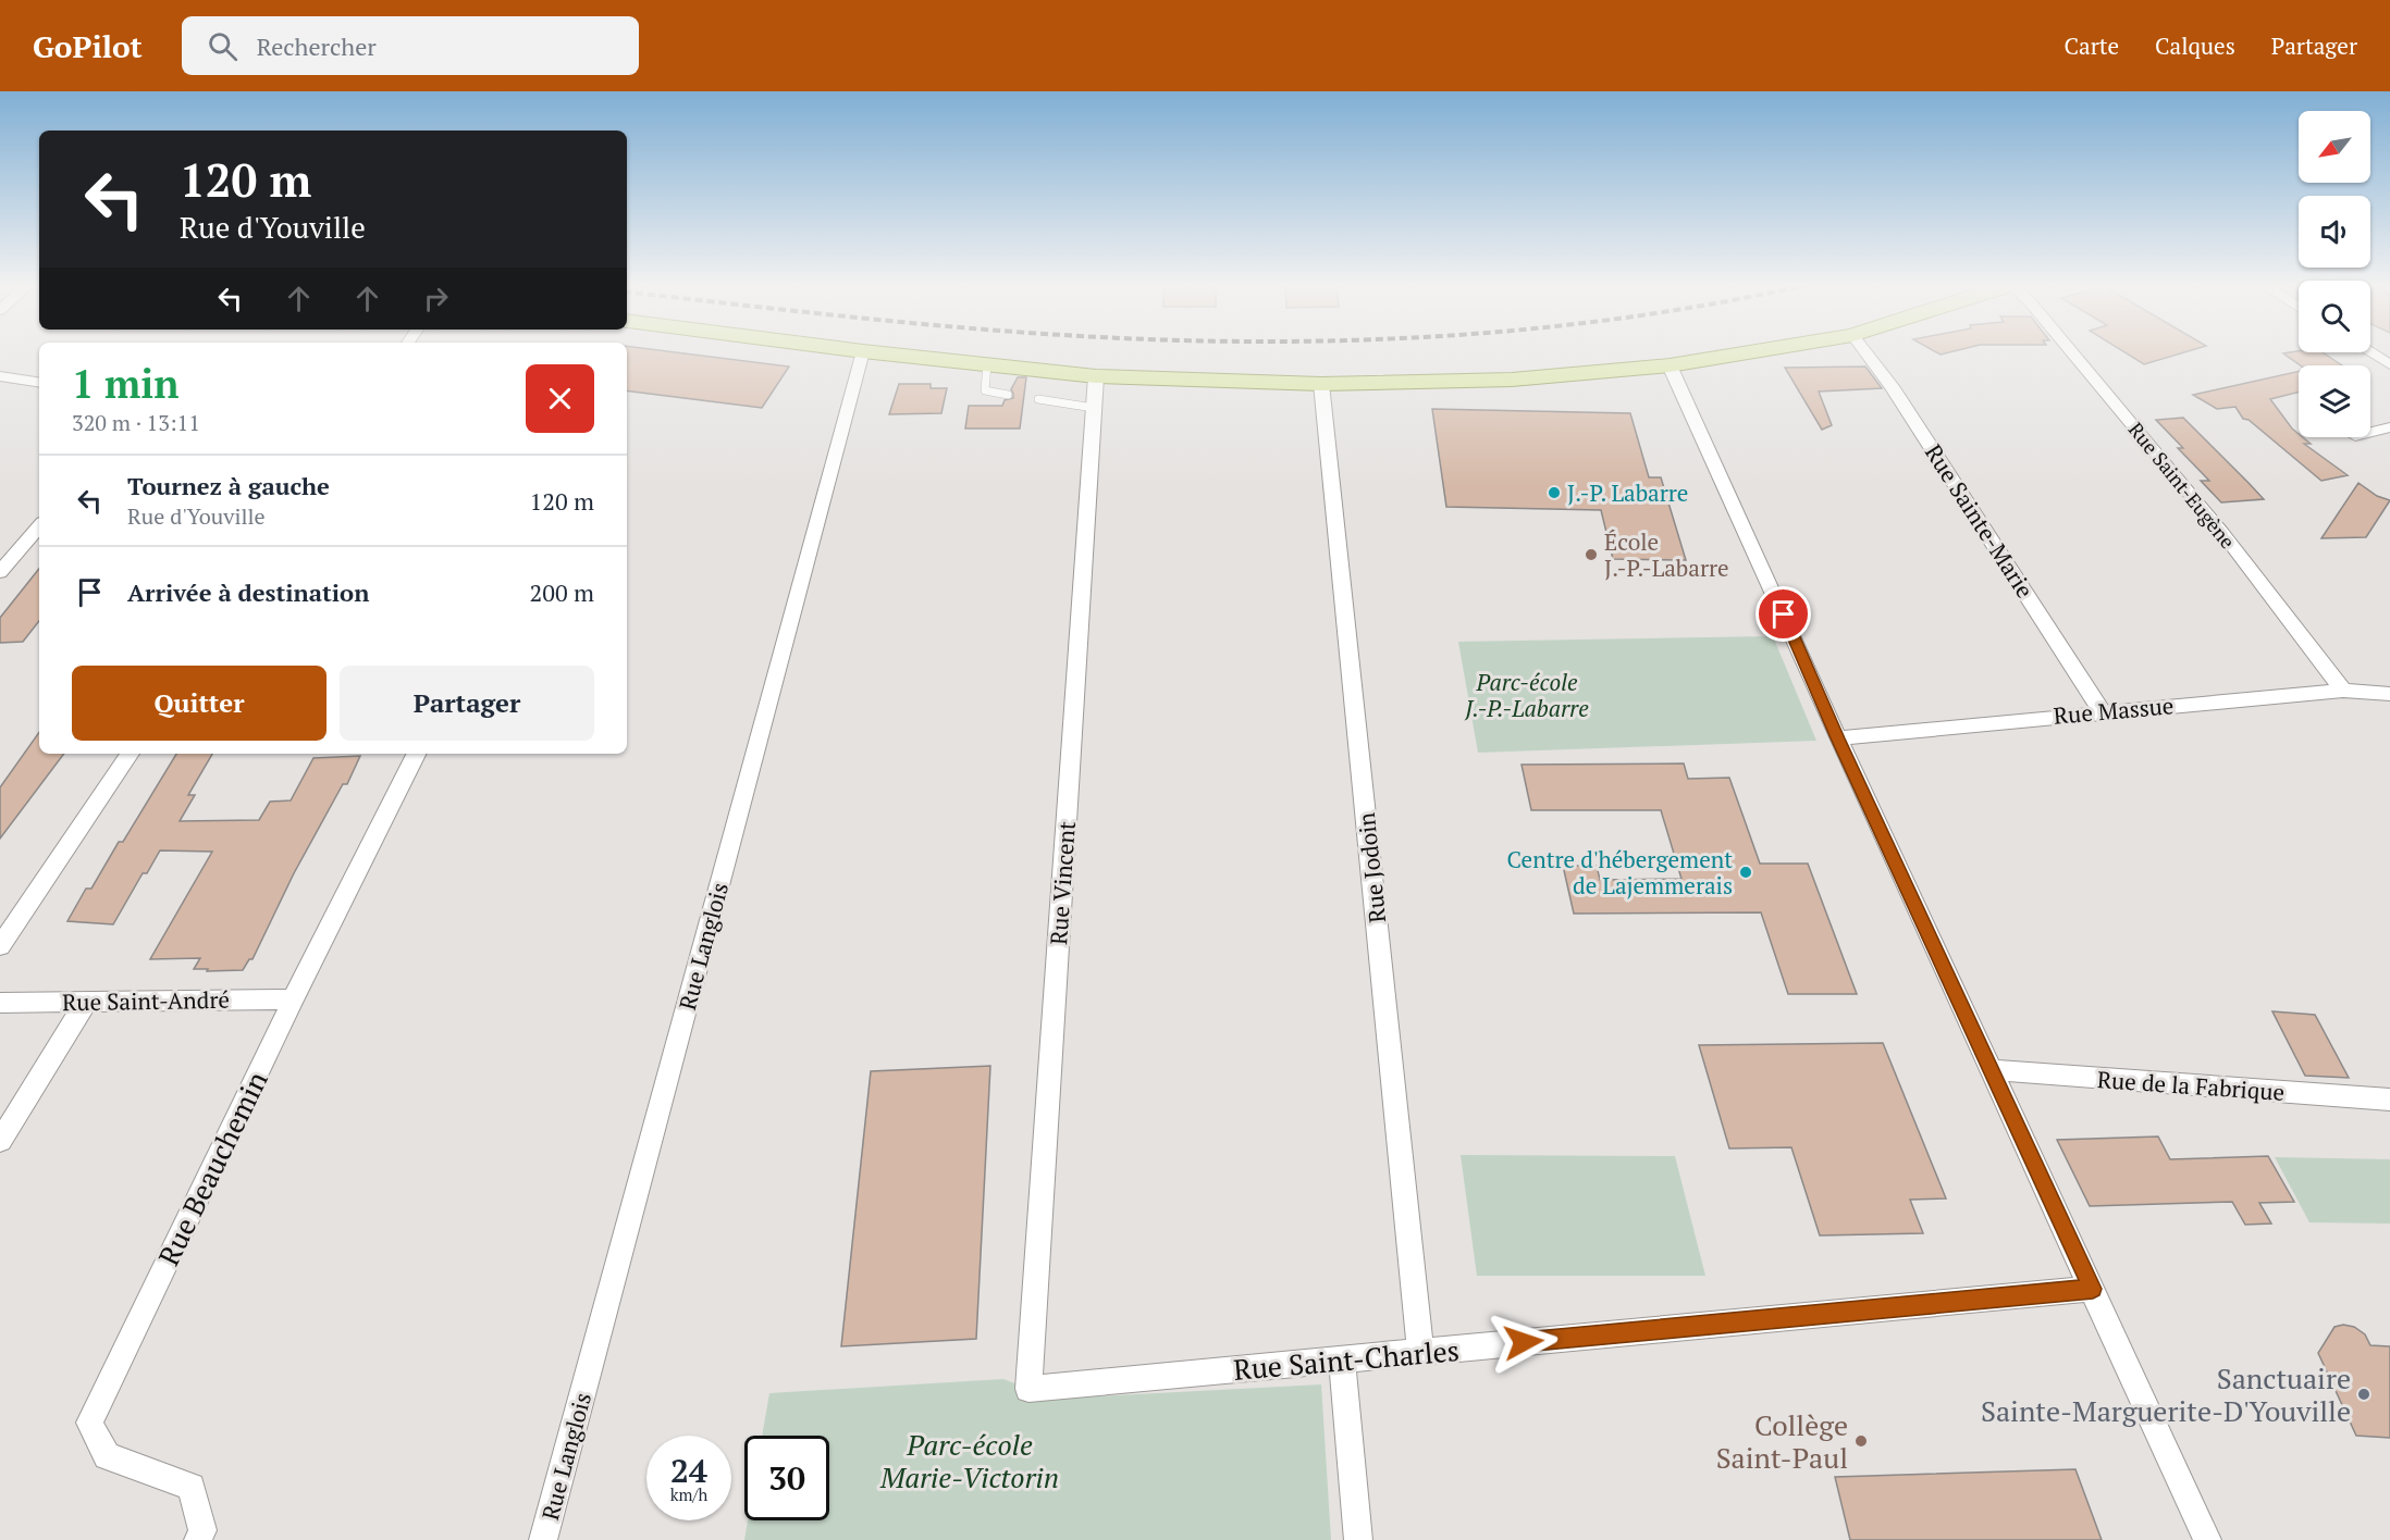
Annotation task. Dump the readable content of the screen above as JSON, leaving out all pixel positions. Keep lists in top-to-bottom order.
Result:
{
  "streets": {
    "street": [
      "Rue Saint-Eugène",
      "Rue Sainte-Marie",
      "Rue Massue",
      "Rue Jodoin",
      "Rue Vincent",
      "Rue Langlois",
      "Rue Saint-André",
      "Rue de la Fabrique",
      "Rue Beauchemin",
      "Rue Saint-Charles"
    ]
  },
  "crossings": [
    ["Rue Saint-Eugène", "Rue Massue"],
    ["Rue Sainte-Marie", "Rue Massue"],
    ["Rue Jodoin", "Rue Saint-Charles"],
    ["Rue Vincent", "Rue Saint-Charles"],
    ["Rue Saint-André", "Rue Beauchemin"]
  ],
  "parks": ["Parc-école J.-P.-Labarre", "Parc-école Marie-Victorin"],
  "places": [
    "J.-P. Labarre",
    "École J.-P.-Labarre",
    "Centre d'hébergement de Lajemmerais",
    "Sanctuaire Sainte-Marguerite-D'Youville",
    "Collège Saint-Paul"
  ],
  "north": "bottom left",
  "page": {
    "header": "GoPilot",
    "search": "Rechercher",
    "nav": ["Carte", "Calques", "Partager"],
    "turn": ["120 m", "Rue d'Youville"],
    "heading": ["1 min", "320 m · 13:11"],
    "list": [
      {
        "name": "Tournez à gauche",
        "note": "Rue d'Youville",
        "value": "120 m"
      },
      {
        "name": "Arrivée à destination",
        "value": "200 m"
      }
    ],
    "buttons": ["Quitter", "Partager"],
    "speed": "24 km/h",
    "limit": "30"
  }
}
